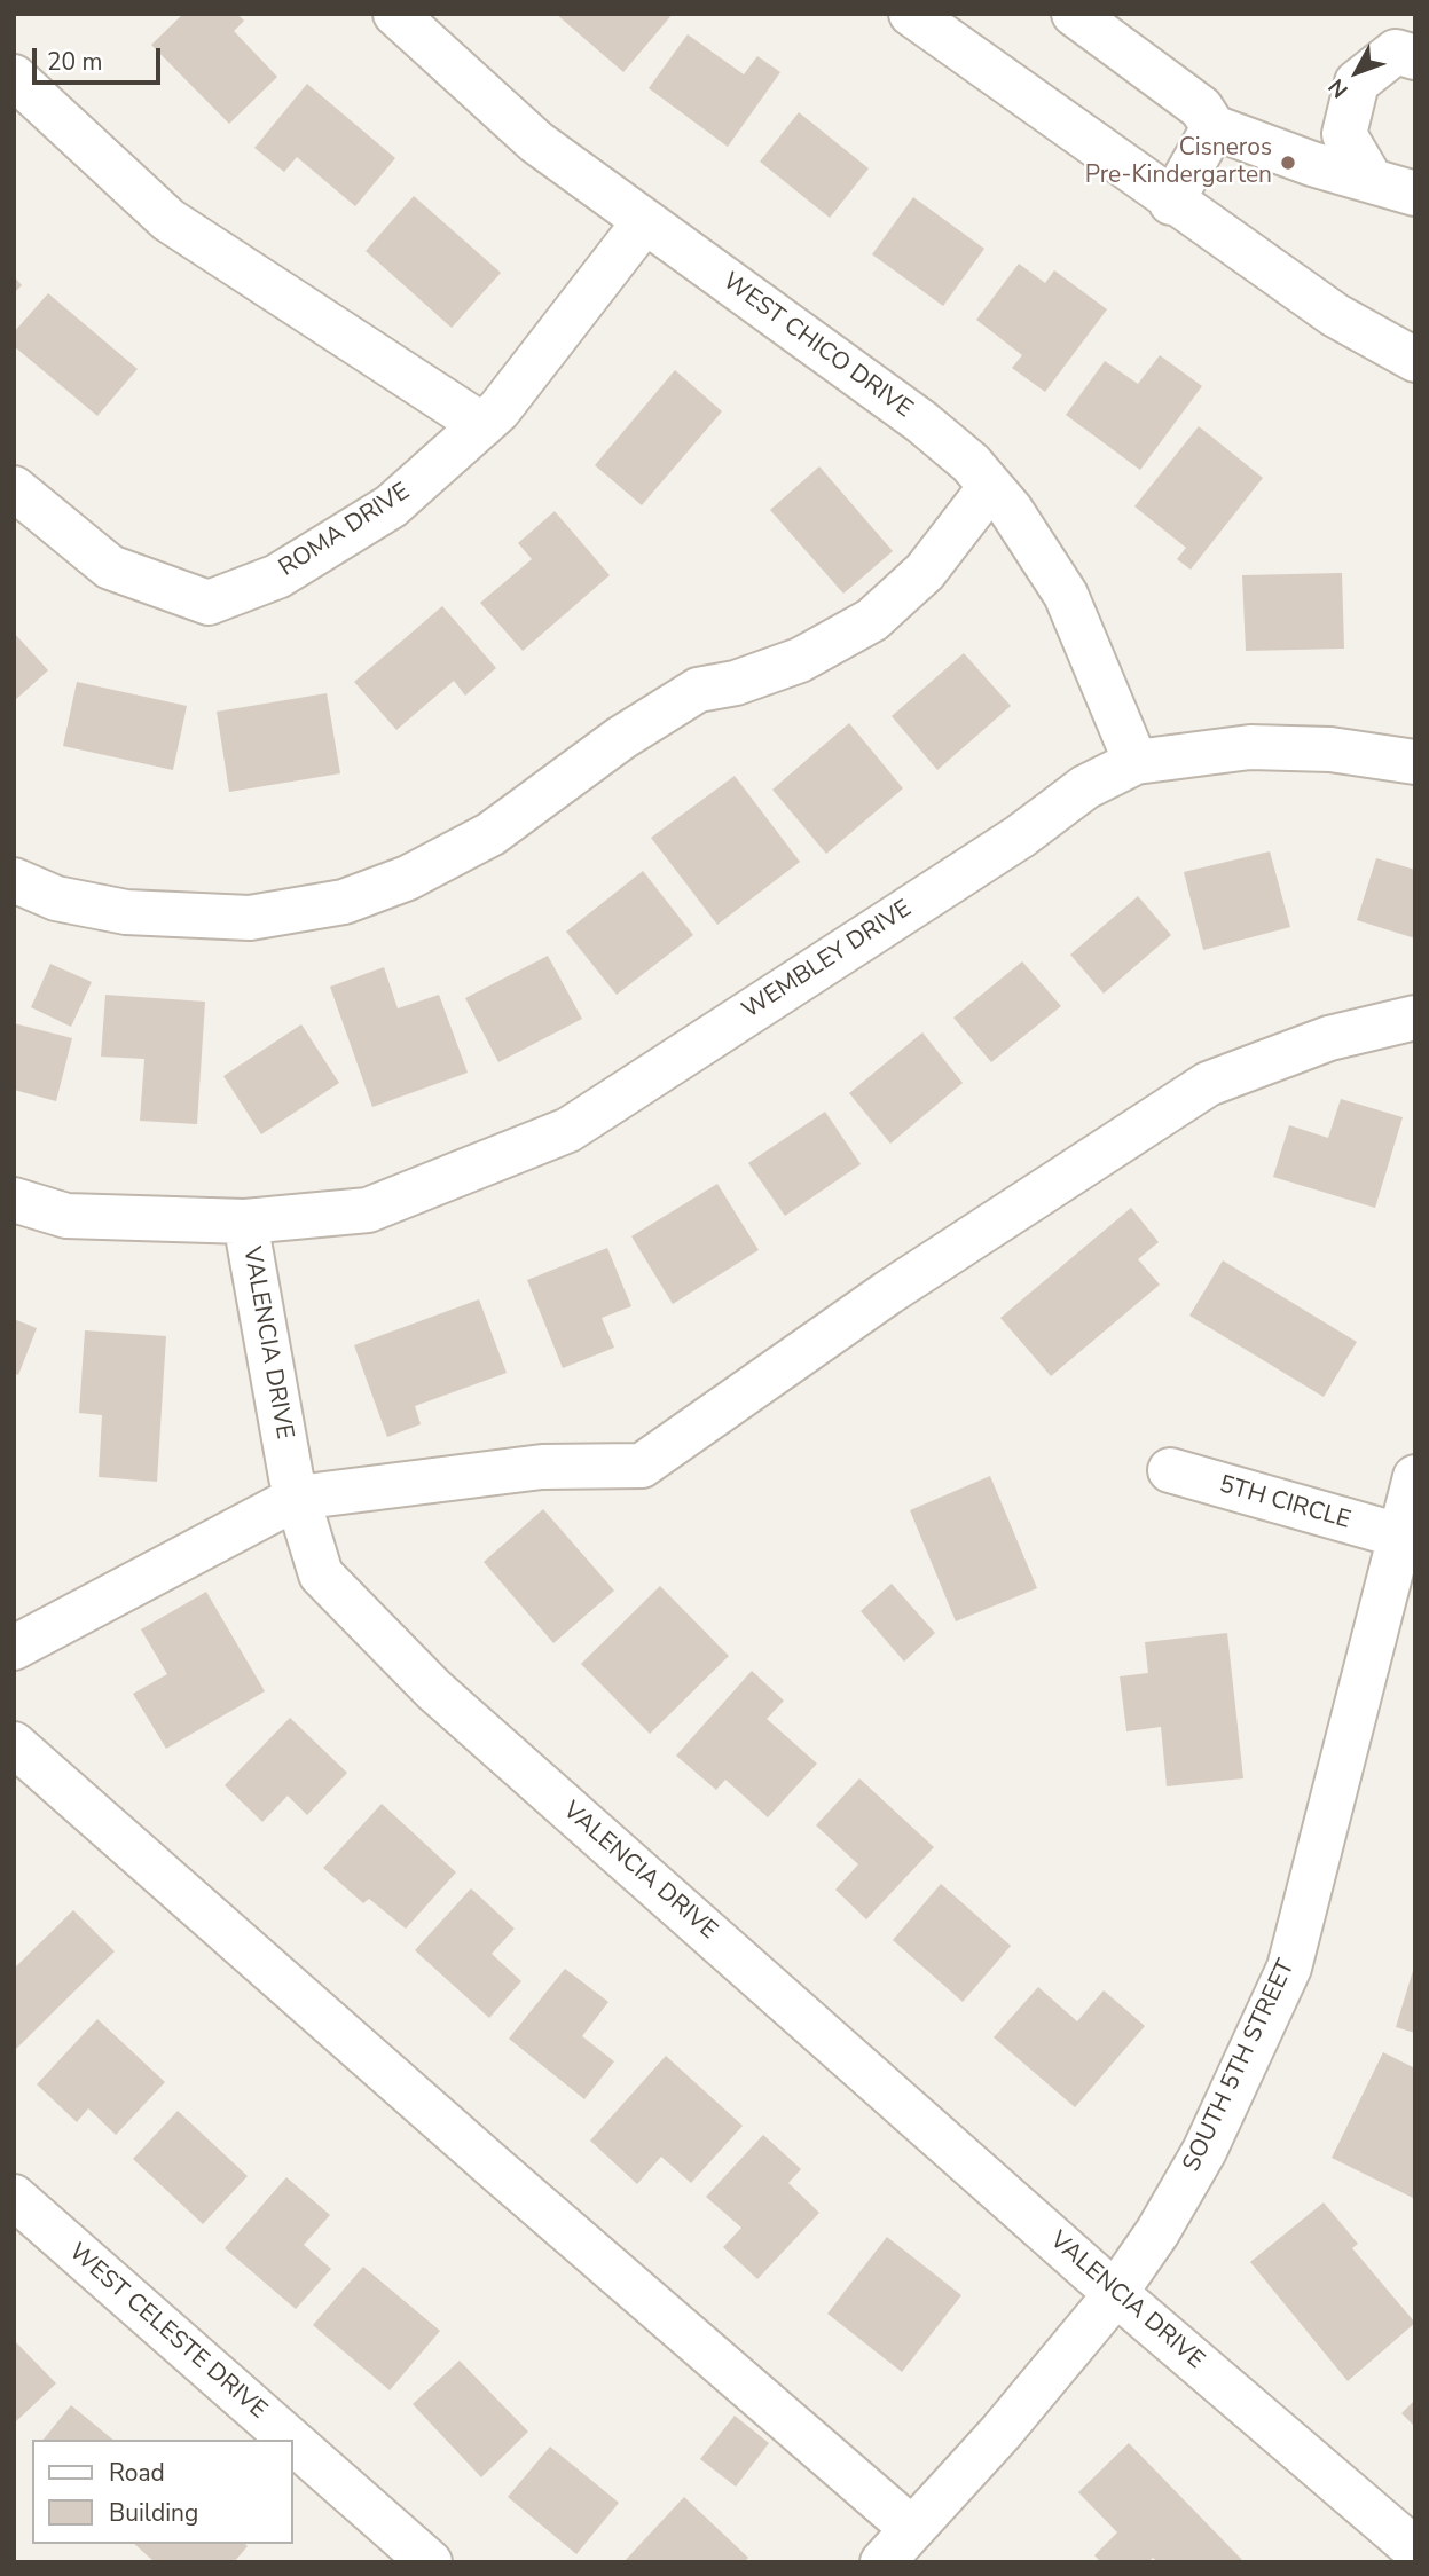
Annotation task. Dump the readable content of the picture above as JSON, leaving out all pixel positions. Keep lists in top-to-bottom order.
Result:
{
  "streets": {
    "street": [
      "WEST CHICO DRIVE",
      "ROMA DRIVE",
      "WEMBLEY DRIVE",
      "VALENCIA DRIVE",
      "5TH CIRCLE",
      "SOUTH 5TH STREET",
      "WEST CELESTE DRIVE"
    ]
  },
  "crossings": [
    ["WEST CHICO DRIVE", "ROMA DRIVE"],
    ["WEST CHICO DRIVE", "WEMBLEY DRIVE"],
    ["WEMBLEY DRIVE", "VALENCIA DRIVE"],
    ["VALENCIA DRIVE", "SOUTH 5TH STREET"],
    ["5TH CIRCLE", "SOUTH 5TH STREET"]
  ],
  "places": ["Cisneros Pre-Kindergarten"],
  "legend": ["Road", "Building"],
  "scale_bar": "20 m",
  "north": "bottom left"
}
